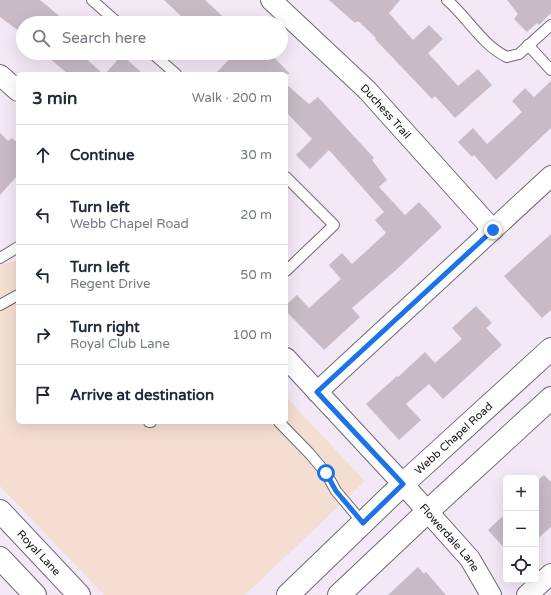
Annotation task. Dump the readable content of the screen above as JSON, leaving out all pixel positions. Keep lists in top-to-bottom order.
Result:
{
  "streets": {
    "main road": ["Webb Chapel Road", "Royal Lane"],
    "street": ["Duchess Trail", "Flowerdale Lane"]
  },
  "crossings": [
    ["Webb Chapel Road", "Flowerdale Lane"]
  ],
  "page": {
    "search": "Search here",
    "heading": ["3 min", "Walk · 200 m"],
    "list": [
      ["Continue", "30 m"],
      ["Turn left", "Webb Chapel Road", "20 m"],
      ["Turn left", "Regent Drive", "50 m"],
      ["Turn right", "Royal Club Lane", "100 m"],
      "Arrive at destination"
    ],
    "map_buttons": ["+", "−"]
  }
}
